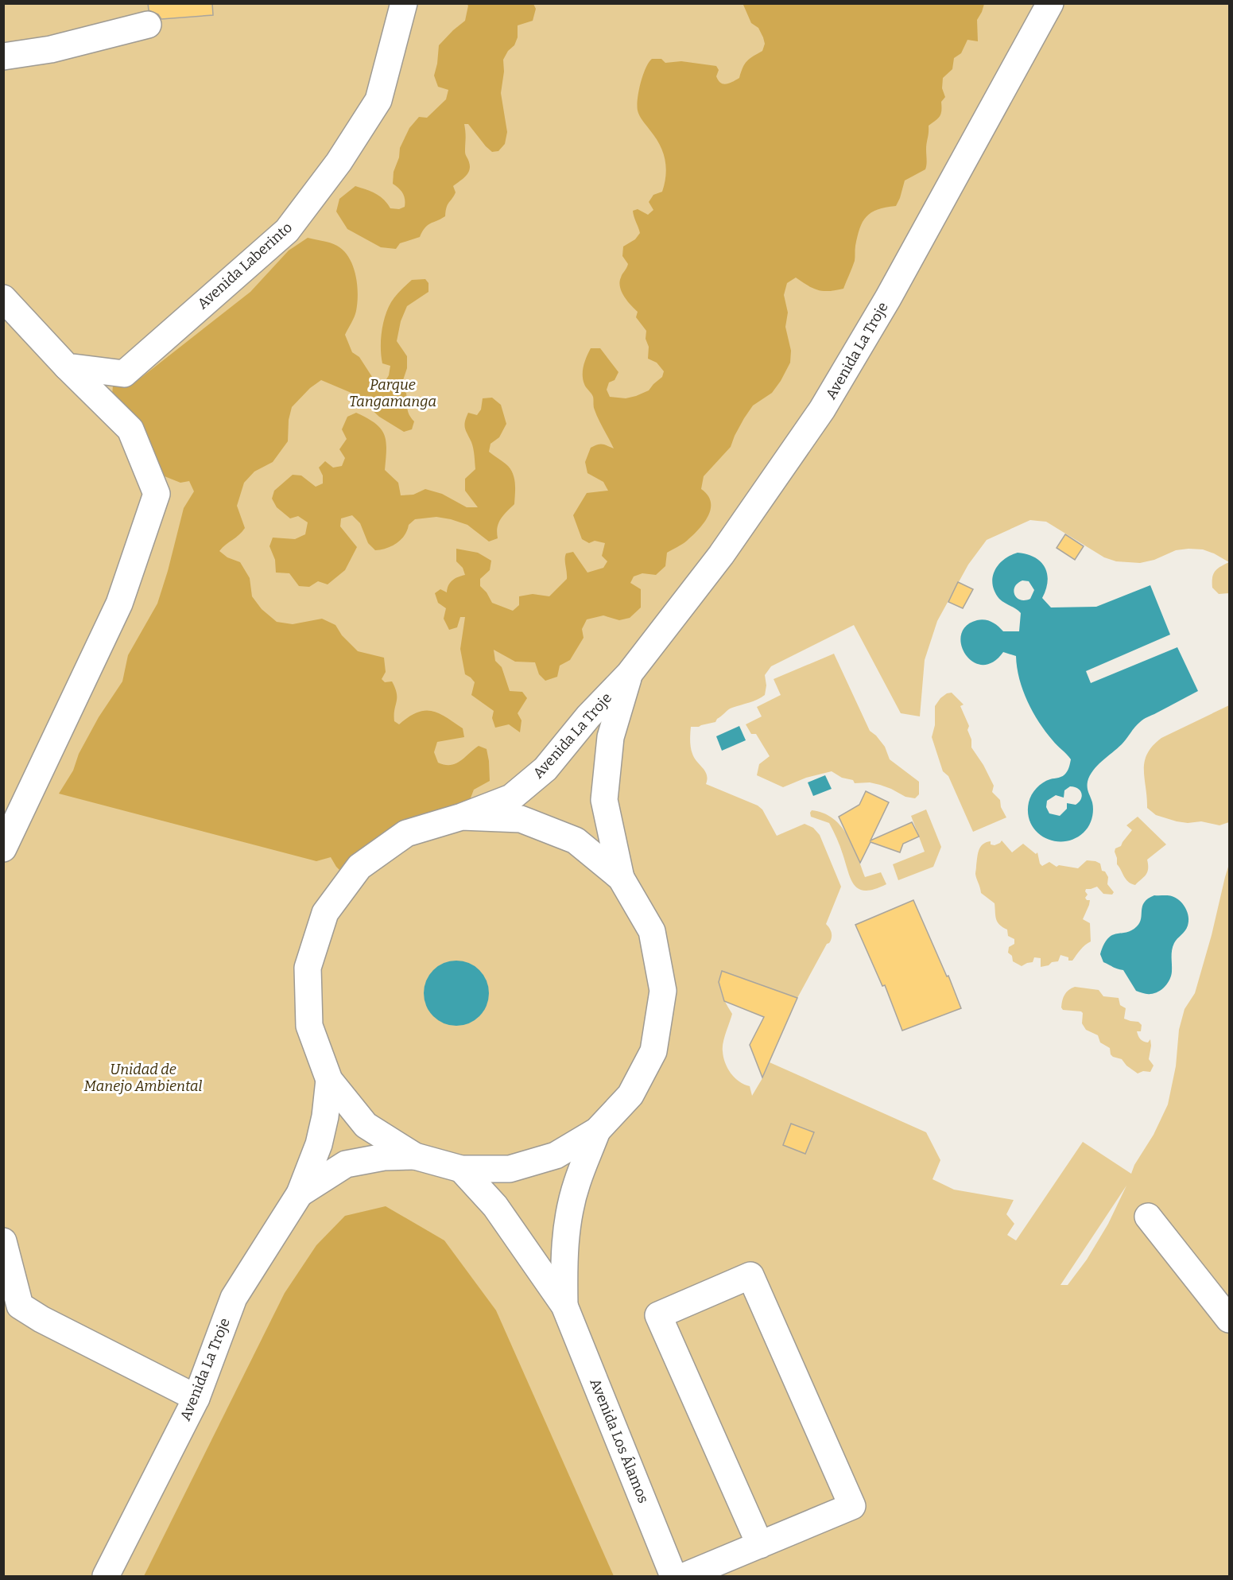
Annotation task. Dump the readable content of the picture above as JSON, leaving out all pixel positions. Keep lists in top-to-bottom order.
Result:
{
  "streets": {
    "street": ["Avenida Laberinto", "Avenida La Troje", "Avenida Los Álamos"]
  },
  "parks": ["Parque Tangamanga", "Unidad de Manejo Ambiental"]
}
